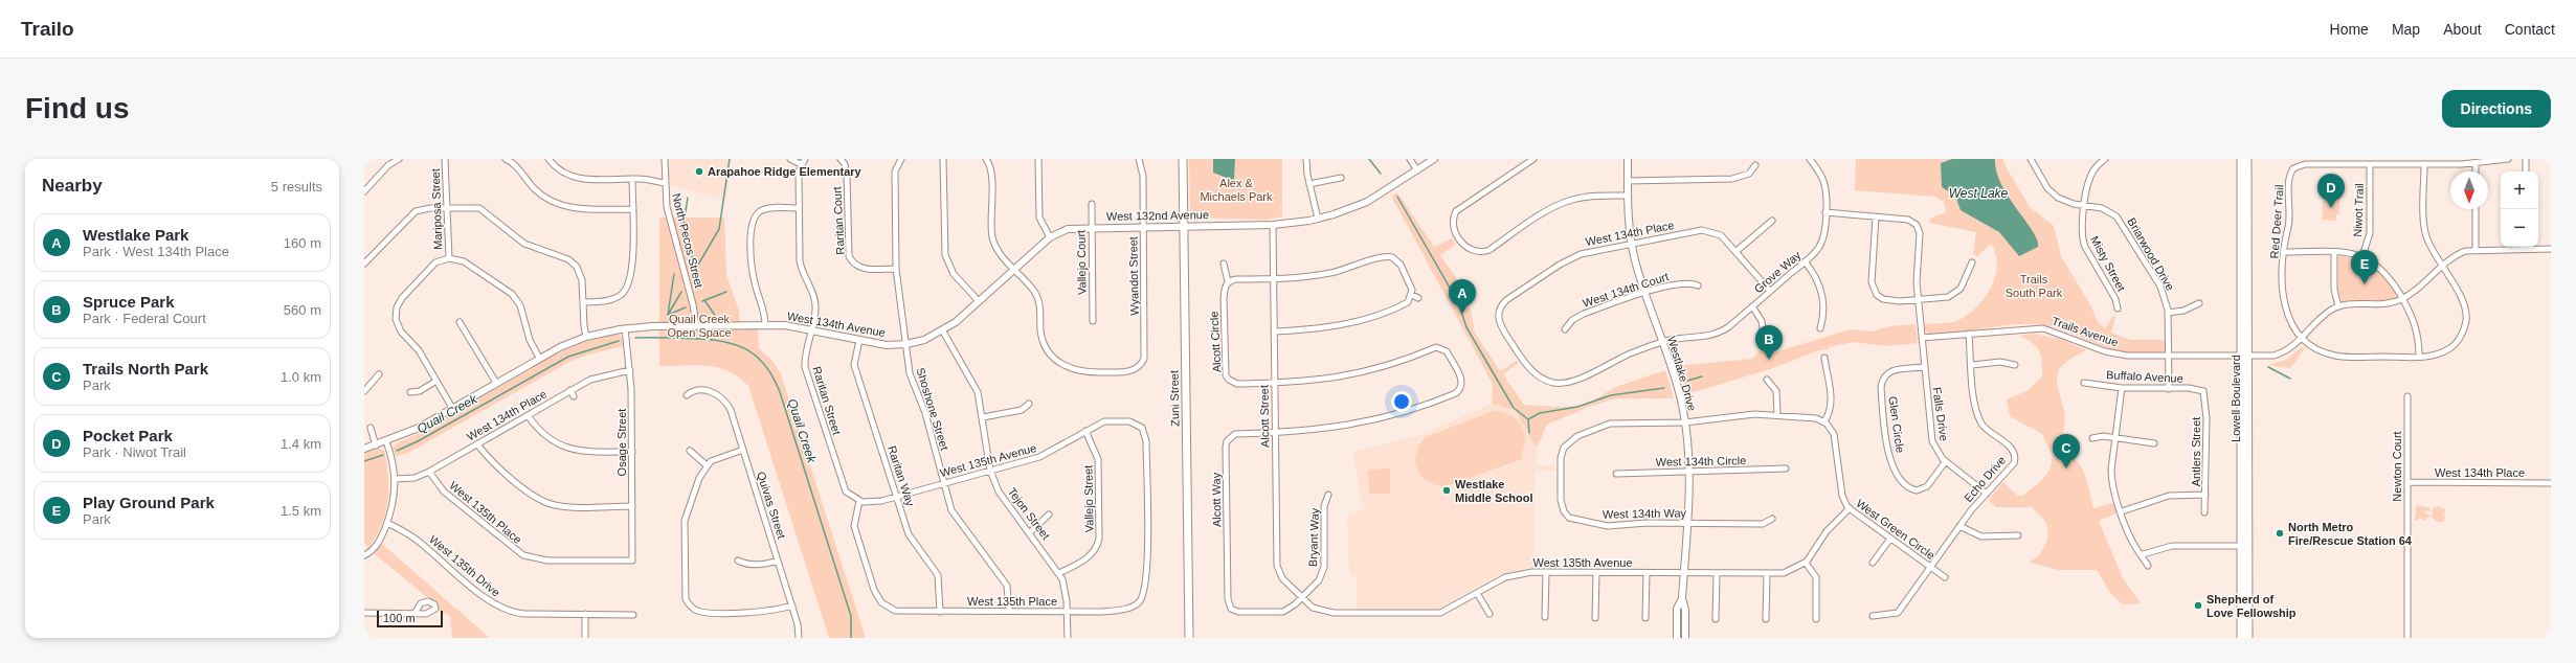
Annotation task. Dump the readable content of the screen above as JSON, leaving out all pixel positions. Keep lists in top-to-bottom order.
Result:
{
  "streets": {
    "main road": ["Zuni Street", "Lowell Boulevard"],
    "street": [
      "Mariposa Street",
      "Niwot Trail",
      "West 132nd Avenue",
      "Raritan Court",
      "Red Deer Trail",
      "West 134th Place",
      "North Pecos Street",
      "Briarwood Drive",
      "Vallejo Court",
      "Misty Street",
      "Grove Way",
      "Wyandot Street",
      "West 134th Court",
      "West 134th Avenue",
      "Trails Avenue",
      "Alcott Circle",
      "Westlake Drive",
      "Buffalo Avenue",
      "Raritan Street",
      "Shoshone Street",
      "Falls Drive",
      "Alcott Street",
      "Glen Circle",
      "Osage Street",
      "Antlers Street",
      "West 135th Avenue",
      "West 134th Circle",
      "Newton Court",
      "Raritan Way",
      "Echo Drive",
      "Vallejo Street",
      "Alcott Way",
      "Quivas Street",
      "West 135th Place",
      "Tejon Street",
      "West 134th Way",
      "West Green Circle",
      "Bryant Way",
      "West 135th Drive"
    ]
  },
  "crossings": [
    ["Niwot Trail", "Red Deer Trail"],
    ["West 132nd Avenue", "Vallejo Court"],
    ["West 132nd Avenue", "Wyandot Street"],
    ["West 132nd Avenue", "West 134th Avenue"],
    ["West 132nd Avenue", "Zuni Street"],
    ["West 132nd Avenue", "Shoshone Street"],
    ["West 132nd Avenue", "Alcott Street"],
    ["West 132nd Avenue", "Tejon Street"],
    ["Raritan Court", "Shoshone Street"],
    ["Red Deer Trail", "Trails Avenue"],
    ["West 134th Place", "Grove Way"],
    ["West 134th Place", "Westlake Drive"],
    ["West 134th Place", "Osage Street"],
    ["West 134th Place", "Newton Court"],
    ["West 134th Place", "West 135th Place"],
    ["North Pecos Street", "West 134th Avenue"],
    ["Briarwood Drive", "Misty Street"],
    ["Briarwood Drive", "Trails Avenue"],
    ["Briarwood Drive", "Buffalo Avenue"],
    ["Grove Way", "Westlake Drive"],
    ["West 134th Court", "Westlake Drive"],
    ["West 134th Avenue", "Raritan Street"],
    ["West 134th Avenue", "Shoshone Street"],
    ["West 134th Avenue", "Osage Street"],
    ["West 134th Avenue", "Raritan Way"],
    ["Trails Avenue", "Lowell Boulevard"],
    ["Trails Avenue", "Falls Drive"],
    ["Trails Avenue", "Echo Drive"],
    ["Alcott Circle", "Alcott Street"],
    ["Westlake Drive", "West 135th Avenue"],
    ["Westlake Drive", "West 134th Circle"],
    ["Westlake Drive", "West 134th Way"],
    ["Buffalo Avenue", "Antlers Street"],
    ["Raritan Street", "West 135th Avenue"],
    ["Raritan Street", "West 135th Place"],
    ["Shoshone Street", "West 135th Avenue"],
    ["Shoshone Street", "West 135th Place"],
    ["Falls Drive", "Glen Circle"],
    ["Falls Drive", "Echo Drive"],
    ["Alcott Street", "West 135th Avenue"],
    ["Alcott Street", "Alcott Way"],
    ["Alcott Street", "Bryant Way"],
    ["Osage Street", "West 135th Place"],
    ["West 135th Avenue", "Raritan Way"],
    ["West 135th Avenue", "Vallejo Street"],
    ["West 135th Avenue", "West 135th Place"],
    ["West 135th Avenue", "Tejon Street"],
    ["West 135th Avenue", "West Green Circle"],
    ["West 135th Avenue", "Bryant Way"],
    ["Raritan Way", "West 135th Place"],
    ["Echo Drive", "West Green Circle"],
    ["Vallejo Street", "Tejon Street"],
    ["Alcott Way", "Bryant Way"],
    ["West 135th Place", "Tejon Street"]
  ],
  "water": ["West Lake", "Quail Creek"],
  "parks": ["Alex & Michaels Park", "Trails South Park", "Quail Creek Open Space"],
  "places": [
    "Arapahoe Ridge Elementary",
    "Westlake Middle School",
    "North Metro Fire/Rescue Station 64",
    "Shepherd of Love Fellowship"
  ],
  "scale_bar": "100 m",
  "north": "bottom",
  "page": {
    "header": "Trailo",
    "nav": [
      "Home",
      "Map",
      "About",
      "Contact"
    ],
    "buttons": "Directions",
    "title": "Find us",
    "heading": ["Nearby", "5 results"],
    "map_buttons": ["+", "−"],
    "pins": [
      "D",
      "E",
      "A",
      "B",
      "C"
    ],
    "list": [
      {
        "mark": "A",
        "name": "Westlake Park",
        "note": "Park · West 134th Place",
        "value": "160 m"
      },
      {
        "mark": "B",
        "name": "Spruce Park",
        "note": "Park · Federal Court",
        "value": "560 m"
      },
      {
        "mark": "C",
        "name": "Trails North Park",
        "note": "Park",
        "value": "1.0 km"
      },
      {
        "mark": "D",
        "name": "Pocket Park",
        "note": "Park · Niwot Trail",
        "value": "1.4 km"
      },
      {
        "mark": "E",
        "name": "Play Ground Park",
        "note": "Park",
        "value": "1.5 km"
      }
    ],
    "scale": "100 m"
  }
}
